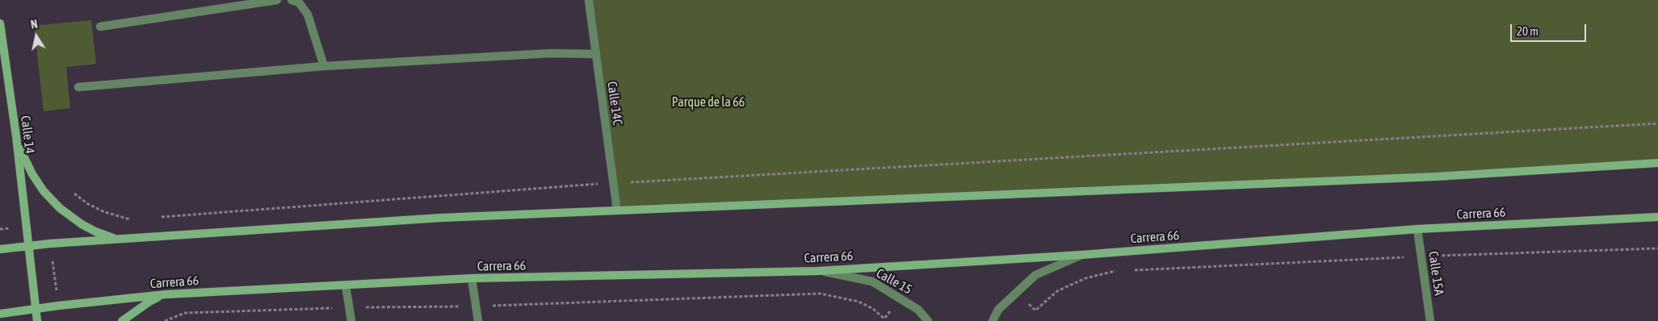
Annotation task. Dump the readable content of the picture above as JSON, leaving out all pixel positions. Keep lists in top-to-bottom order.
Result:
{
  "streets": {
    "main road": ["Calle 14", "Carrera 66"],
    "street": ["Calle 14C", "Calle 15A", "Calle 15"]
  },
  "crossings": [
    ["Calle 14", "Carrera 66"],
    ["Carrera 66", "Calle 15A"],
    ["Carrera 66", "Calle 15"]
  ],
  "parks": ["Parque de la 66"],
  "scale_bar": "20 m",
  "north": "top"
}
